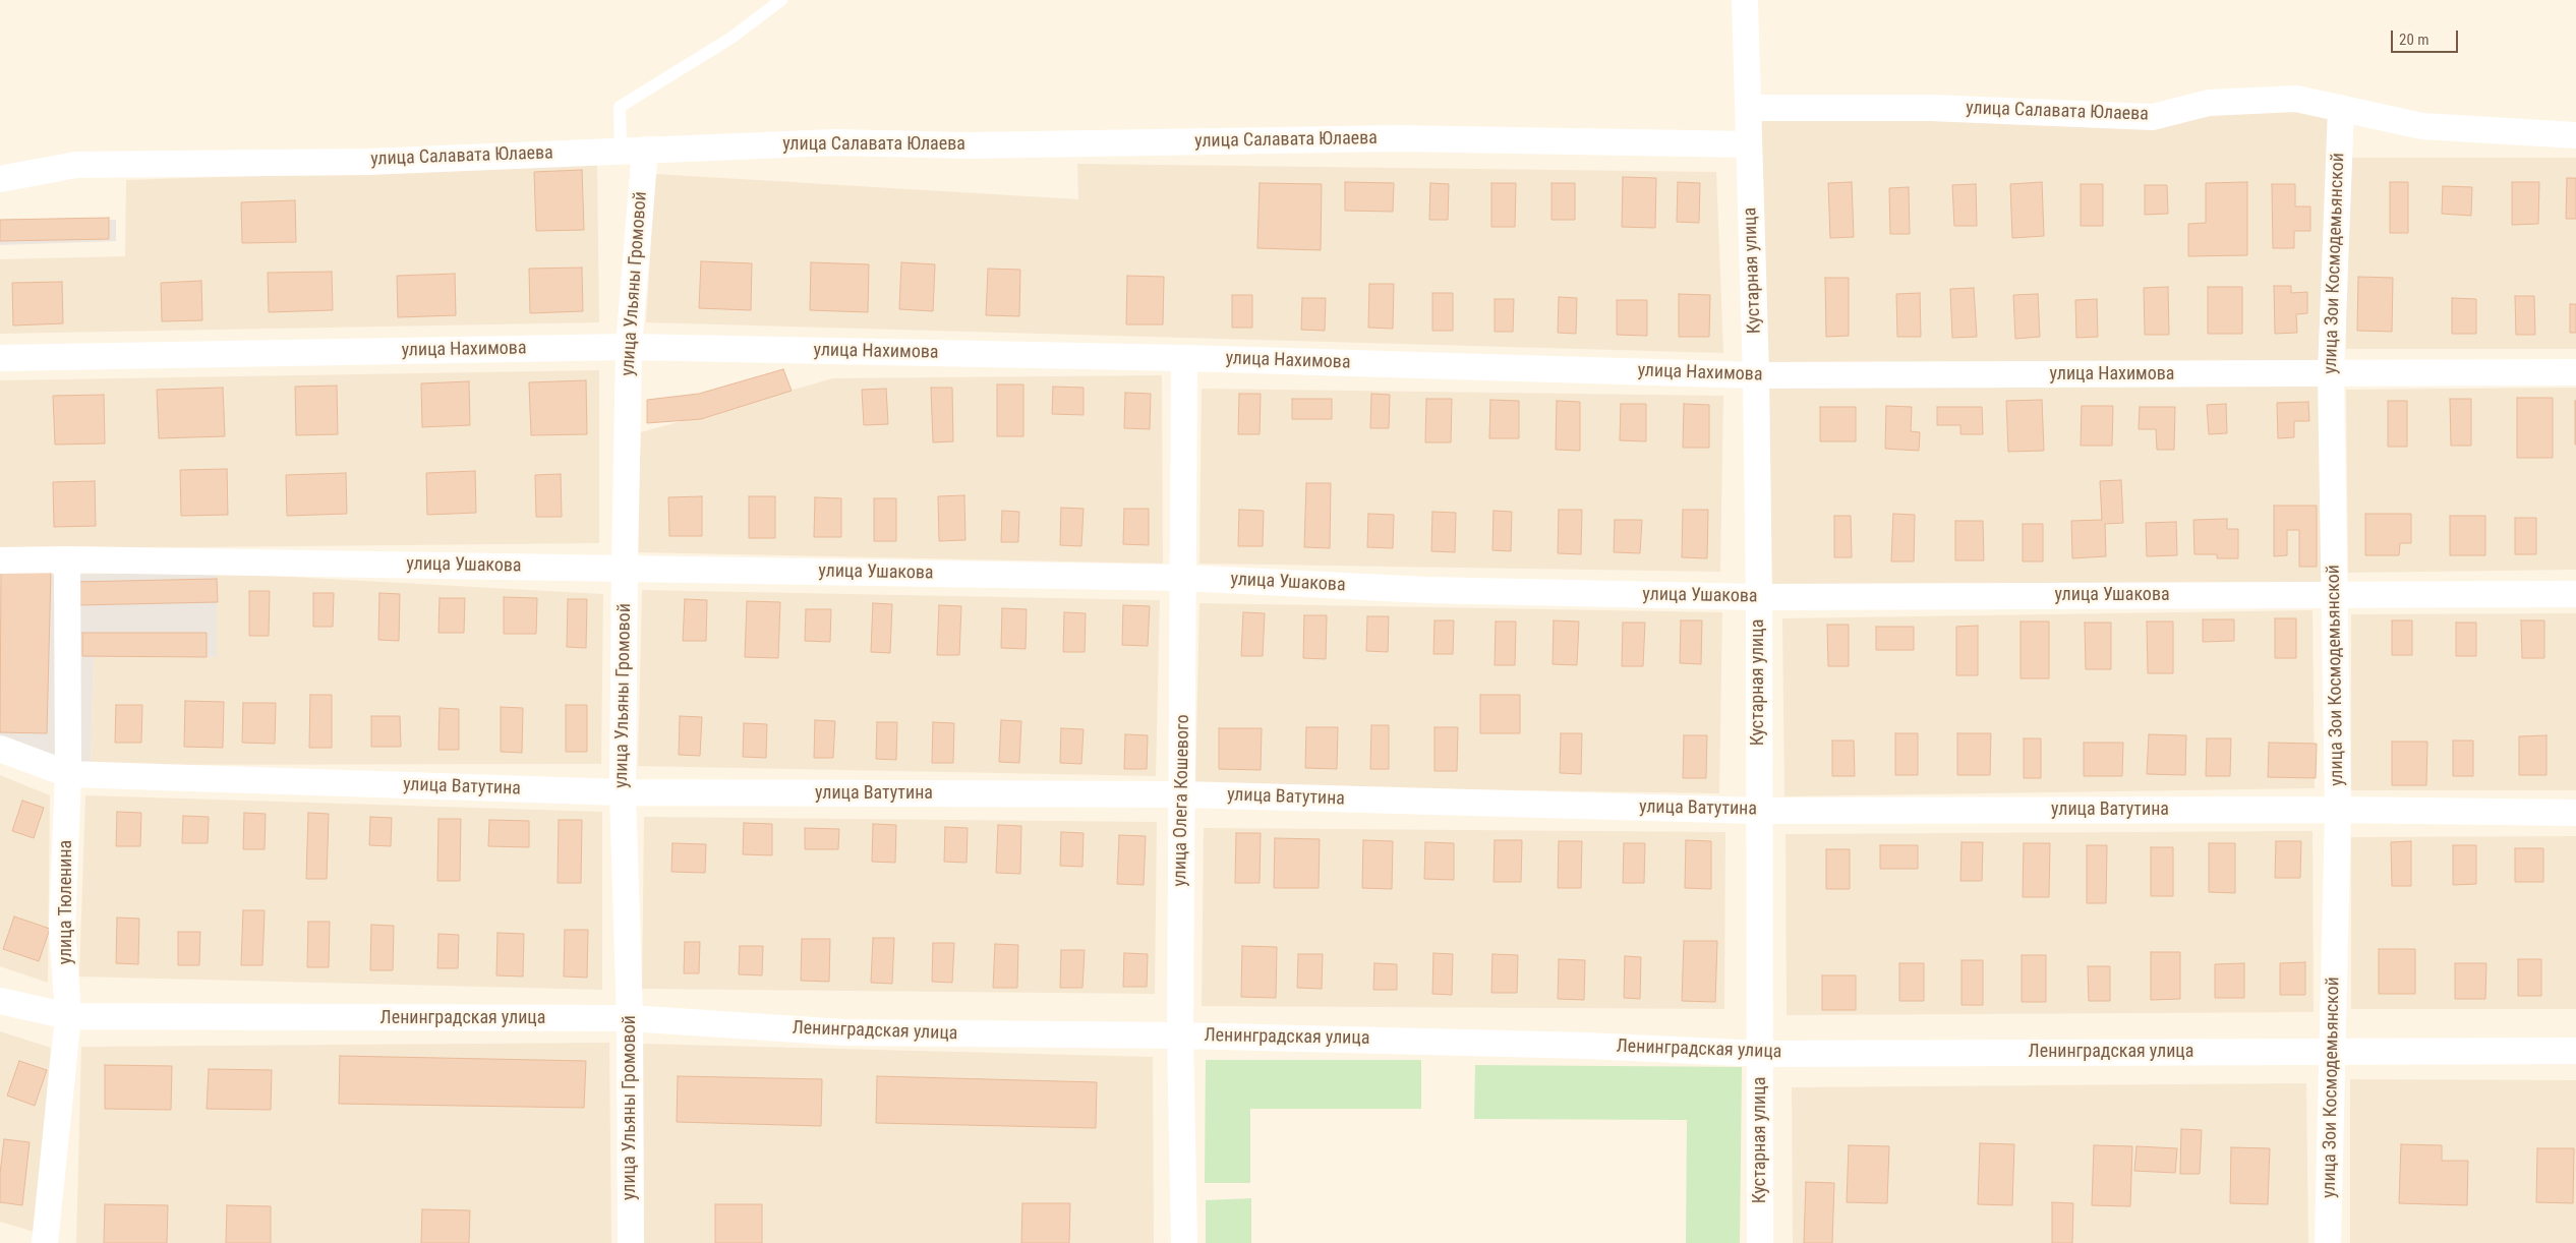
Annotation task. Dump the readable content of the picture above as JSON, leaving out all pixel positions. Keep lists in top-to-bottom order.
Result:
{
  "streets": {
    "street": [
      "улица Салавата Юлаева",
      "улица Зои Космодемьянской",
      "Кустарная улица",
      "улица Ульяны Громовой",
      "улица Нахимова",
      "улица Ушакова",
      "улица Ватутина",
      "улица Олега Кошевого",
      "улица Тюленина",
      "Ленинградская улица"
    ]
  },
  "crossings": [
    ["улица Салавата Юлаева", "улица Зои Космодемьянской"],
    ["улица Салавата Юлаева", "Кустарная улица"],
    ["улица Салавата Юлаева", "улица Ульяны Громовой"],
    ["улица Зои Космодемьянской", "улица Нахимова"],
    ["улица Зои Космодемьянской", "улица Ушакова"],
    ["улица Зои Космодемьянской", "улица Ватутина"],
    ["улица Зои Космодемьянской", "Ленинградская улица"],
    ["Кустарная улица", "улица Нахимова"],
    ["Кустарная улица", "улица Ушакова"],
    ["Кустарная улица", "улица Ватутина"],
    ["Кустарная улица", "Ленинградская улица"],
    ["улица Ульяны Громовой", "улица Нахимова"],
    ["улица Ульяны Громовой", "улица Ушакова"],
    ["улица Ульяны Громовой", "улица Ватутина"],
    ["улица Ульяны Громовой", "Ленинградская улица"],
    ["улица Нахимова", "улица Олега Кошевого"],
    ["улица Ушакова", "улица Олега Кошевого"],
    ["улица Ушакова", "улица Тюленина"],
    ["улица Ватутина", "улица Олега Кошевого"],
    ["улица Ватутина", "улица Тюленина"],
    ["улица Олега Кошевого", "Ленинградская улица"],
    ["улица Тюленина", "Ленинградская улица"]
  ],
  "scale_bar": "20 m"
}
